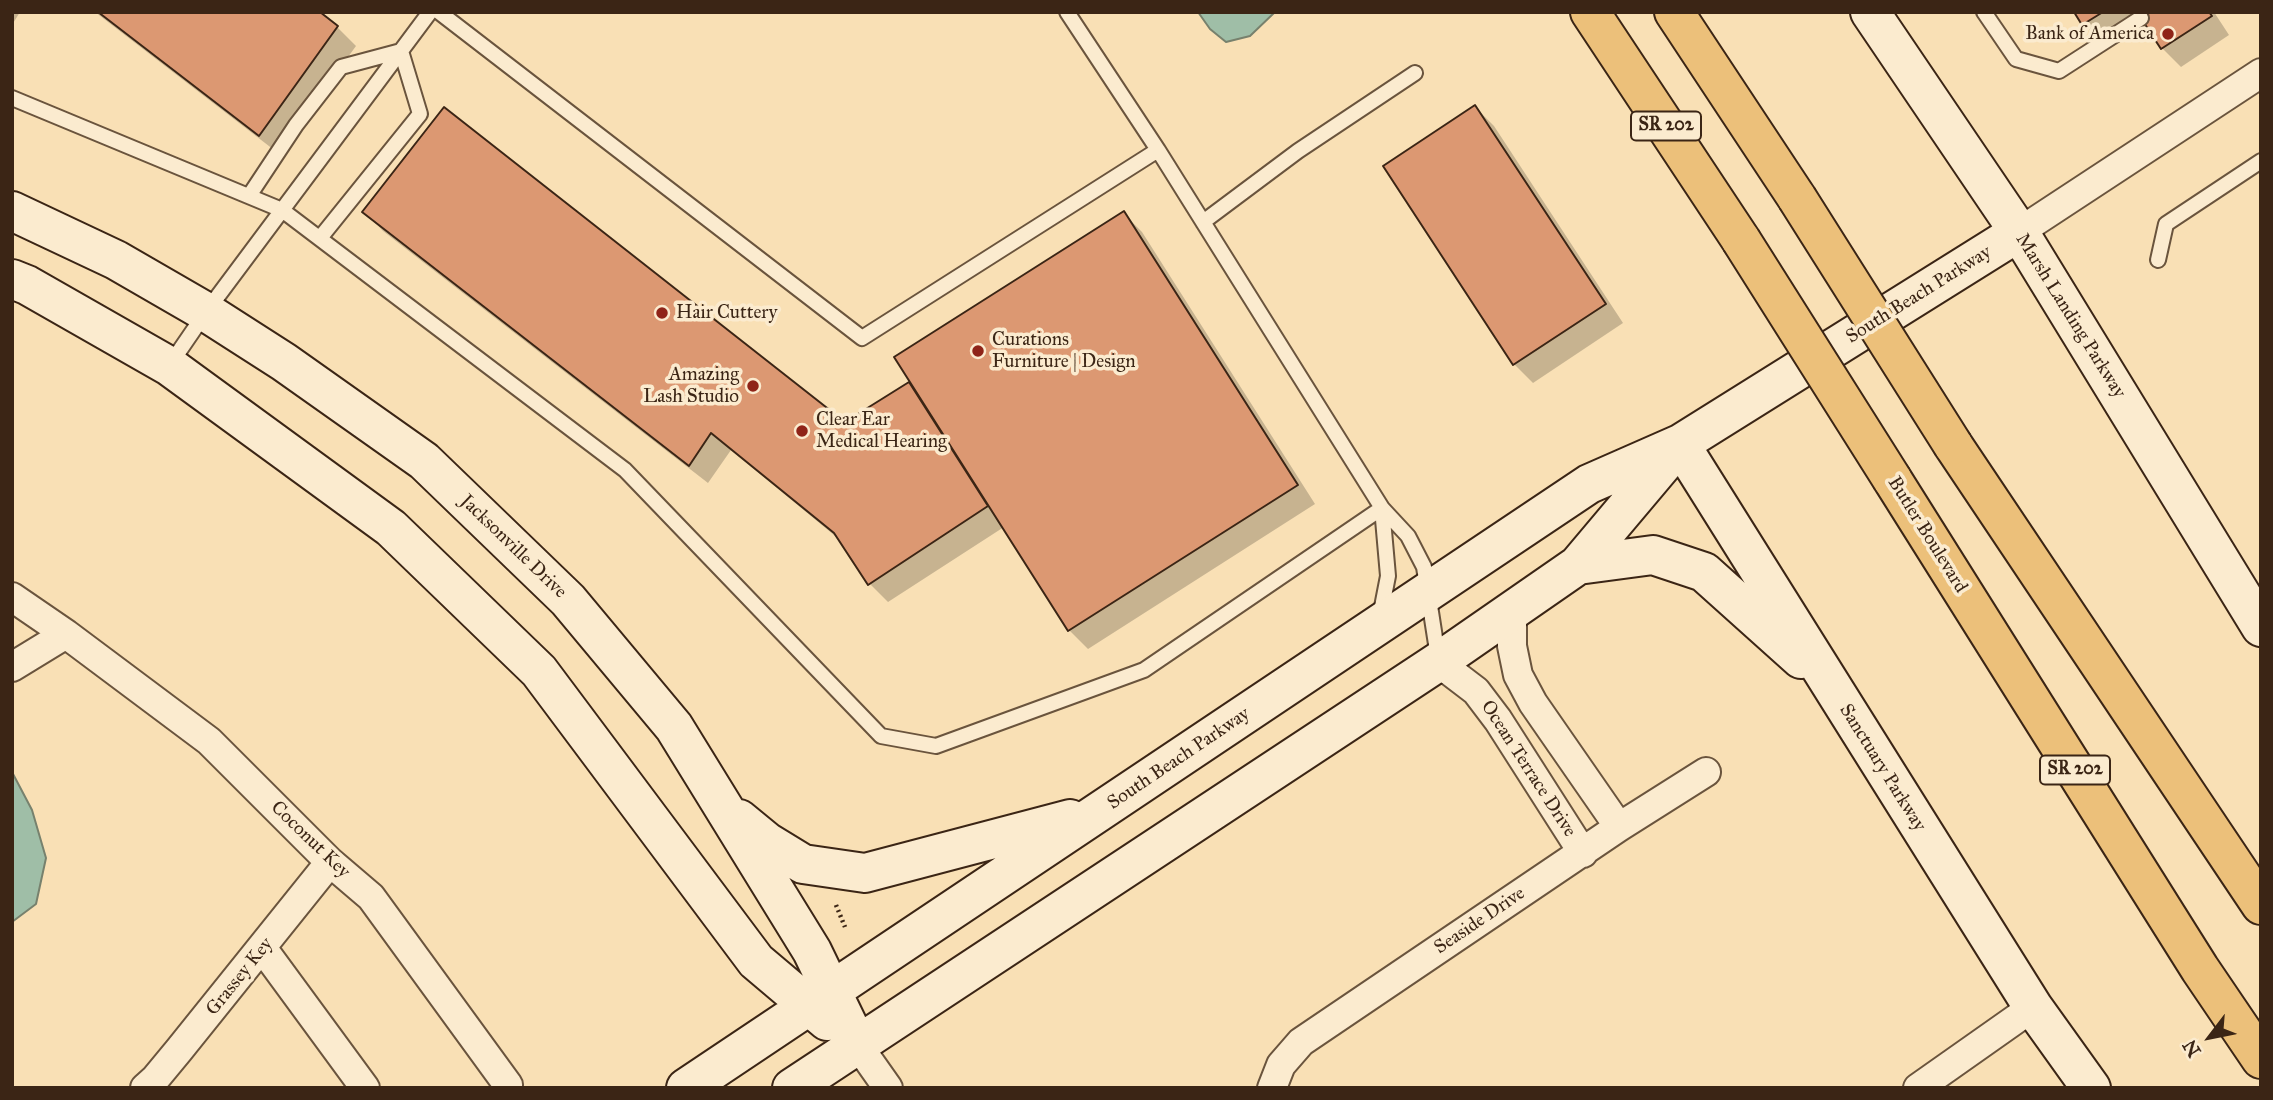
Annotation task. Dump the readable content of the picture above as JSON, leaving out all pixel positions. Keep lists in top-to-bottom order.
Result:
{
  "streets": {
    "highway": ["SR 202", "Butler Boulevard"],
    "street": [
      "South Beach Parkway",
      "Marsh Landing Parkway",
      "Jacksonville Drive",
      "Sanctuary Parkway",
      "Ocean Terrace Drive",
      "Coconut Key",
      "Seaside Drive",
      "Grassey Key"
    ]
  },
  "crossings": [
    ["South Beach Parkway", "Marsh Landing Parkway"],
    ["South Beach Parkway", "Jacksonville Drive"],
    ["South Beach Parkway", "Sanctuary Parkway"],
    ["South Beach Parkway", "Ocean Terrace Drive"],
    ["Ocean Terrace Drive", "Seaside Drive"],
    ["Coconut Key", "Grassey Key"]
  ],
  "places": [
    "Bank of America",
    "Hair Cuttery",
    "Curations Furniture | Design",
    "Amazing Lash Studio",
    "Clear Ear Medical Hearing"
  ],
  "north": "bottom left"
}
